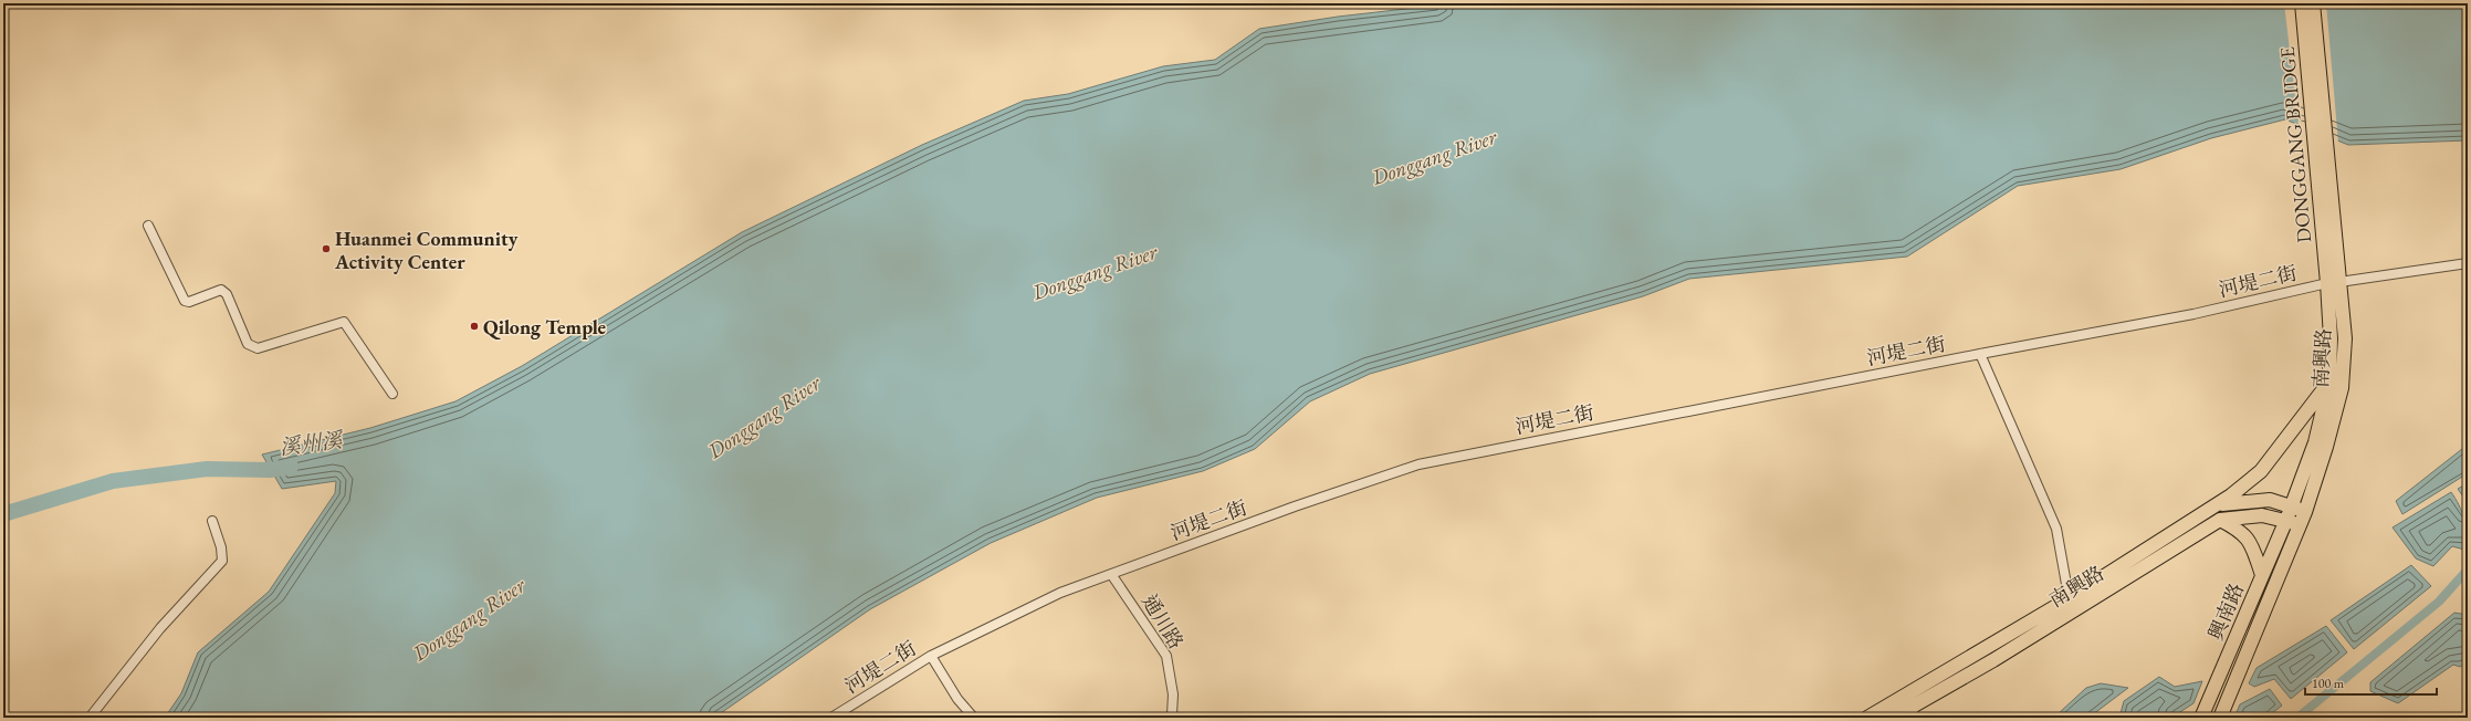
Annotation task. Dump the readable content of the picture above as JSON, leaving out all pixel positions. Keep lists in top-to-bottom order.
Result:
{
  "streets": {
    "main road": ["DONGGANG BRIDGE", "南興路", "興南路"],
    "street": ["河堤二街", "通川路"]
  },
  "crossings": [
    ["DONGGANG BRIDGE", "河堤二街"],
    ["DONGGANG BRIDGE", "南興路"],
    ["河堤二街", "南興路"],
    ["河堤二街", "通川路"],
    ["南興路", "興南路"]
  ],
  "water": ["Donggang River", "溪州溪"],
  "places": ["Huanmei Community Activity Center", "Qilong Temple"],
  "scale_bar": "100 m"
}
